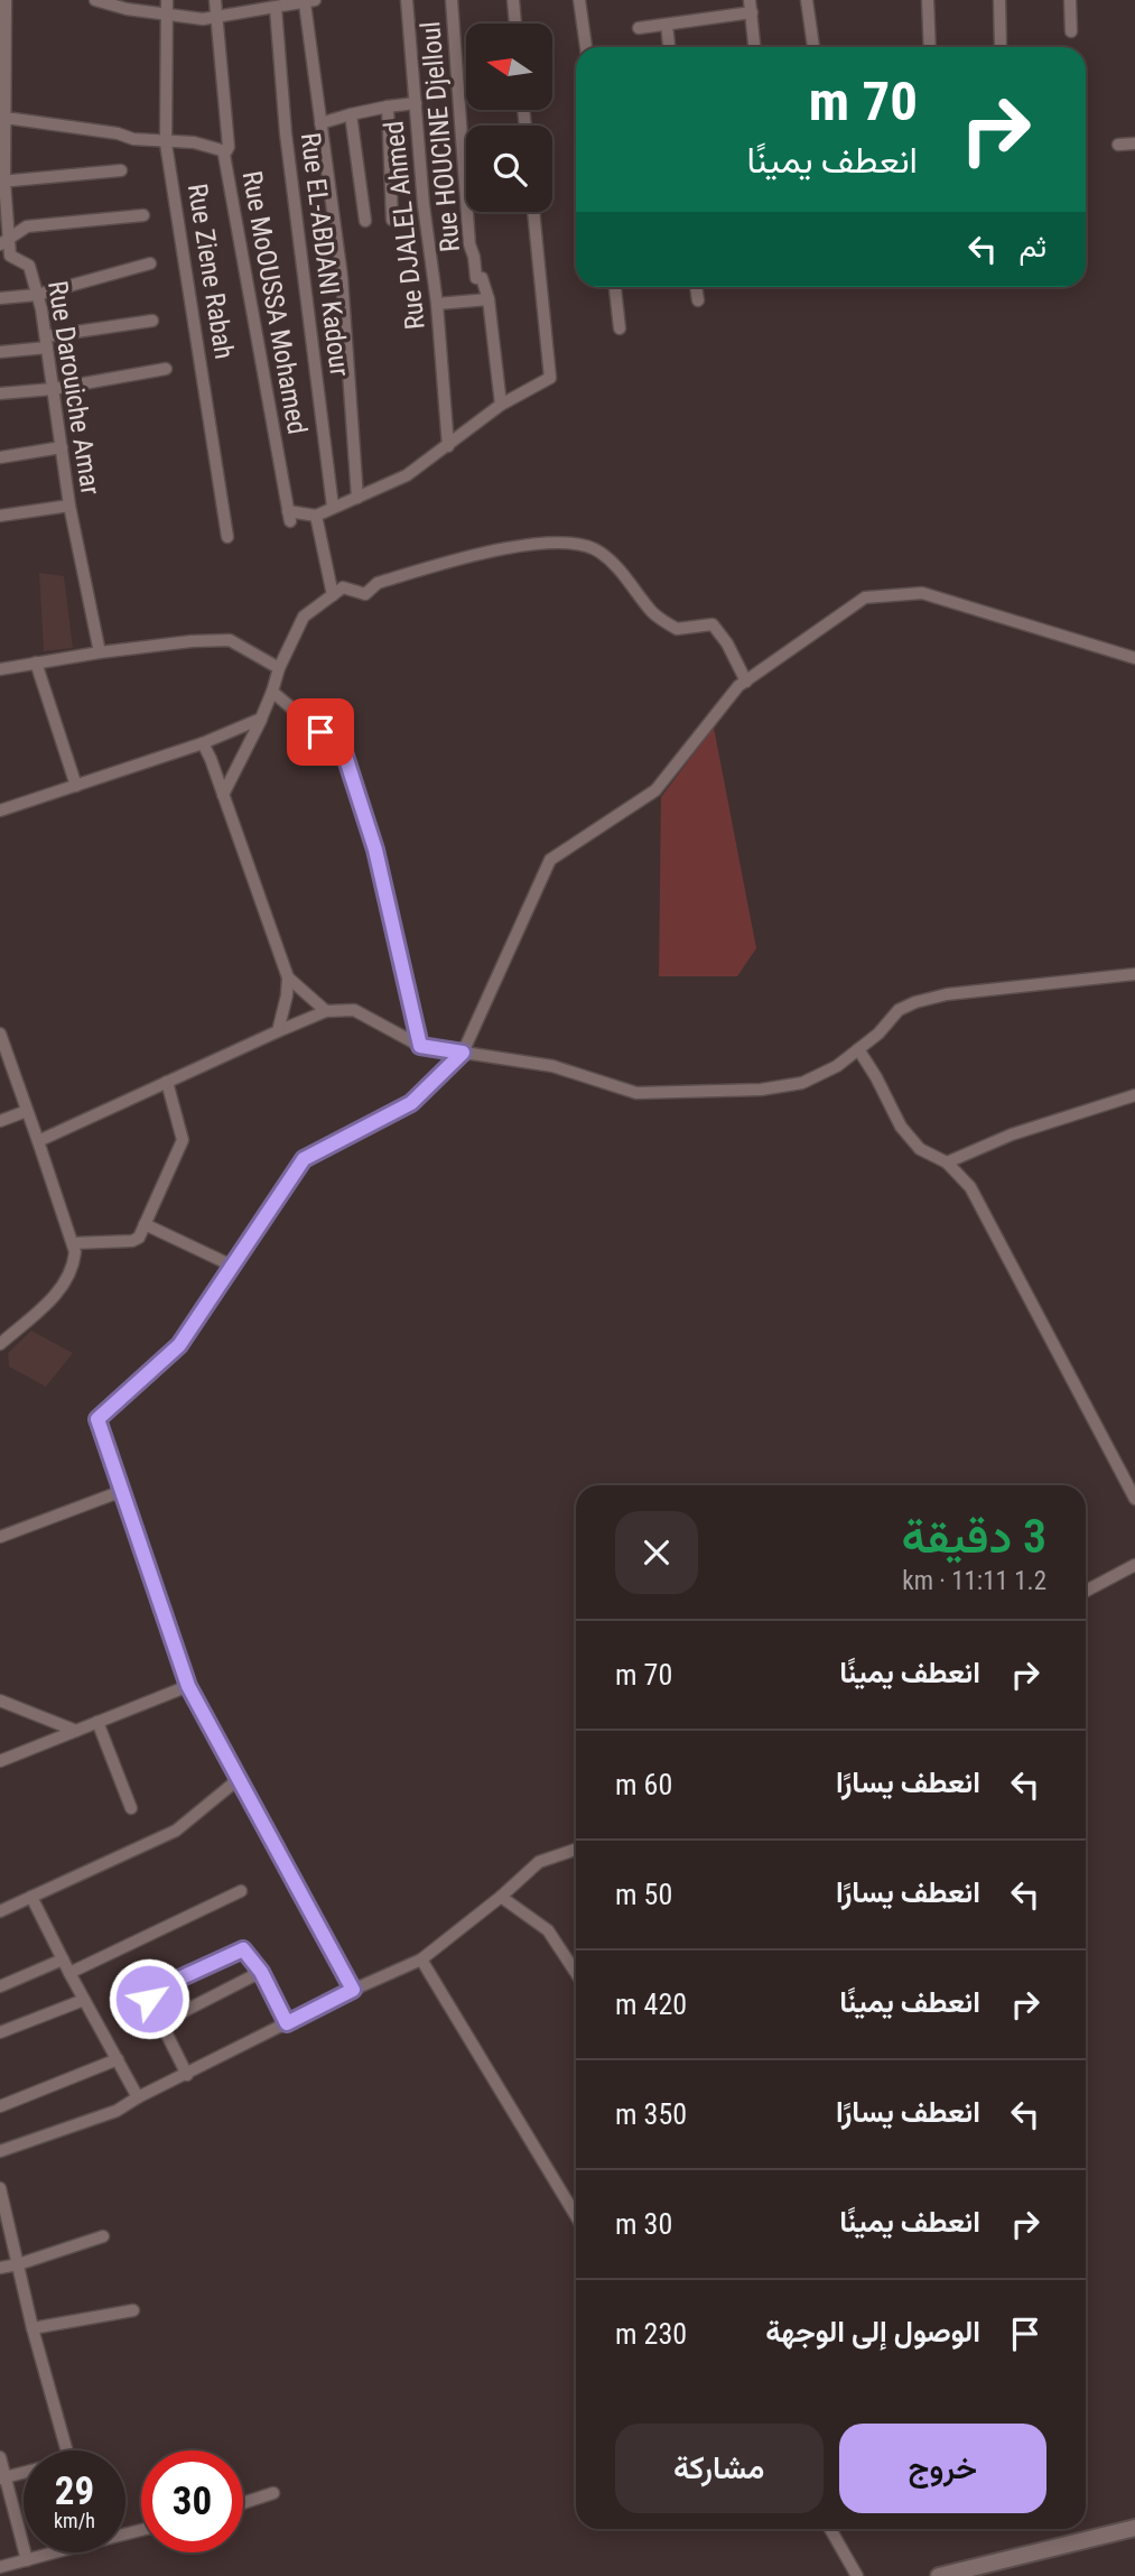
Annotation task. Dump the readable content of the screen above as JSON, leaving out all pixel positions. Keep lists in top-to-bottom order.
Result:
{
  "streets": {
    "street": [
      "Rue HOUCINE Djelloul",
      "Rue DJALEL Ahmed",
      "Rue EL-ABDANI Kadour",
      "Rue Ziene Rabah",
      "Rue MoOUSSA Mohamed",
      "Rue Darouiche Amar"
    ]
  },
  "north": "left",
  "page": {
    "turn": ["70 m", "انعطف يمينًا"],
    "then": "ثم",
    "heading": ["3 دقيقة", "1.2 km · 11:11"],
    "list": [
      {
        "name": "انعطف يمينًا",
        "value": "70 m"
      },
      {
        "name": "انعطف يسارًا",
        "value": "60 m"
      },
      {
        "name": "انعطف يسارًا",
        "value": "50 m"
      },
      {
        "name": "انعطف يمينًا",
        "value": "420 m"
      },
      {
        "name": "انعطف يسارًا",
        "value": "350 m"
      },
      {
        "name": "انعطف يمينًا",
        "value": "30 m"
      },
      {
        "name": "الوصول إلى الوجهة",
        "value": "230 m"
      }
    ],
    "buttons": ["خروج", "مشاركة"],
    "speed": "29 km/h",
    "limit": "30"
  }
}
